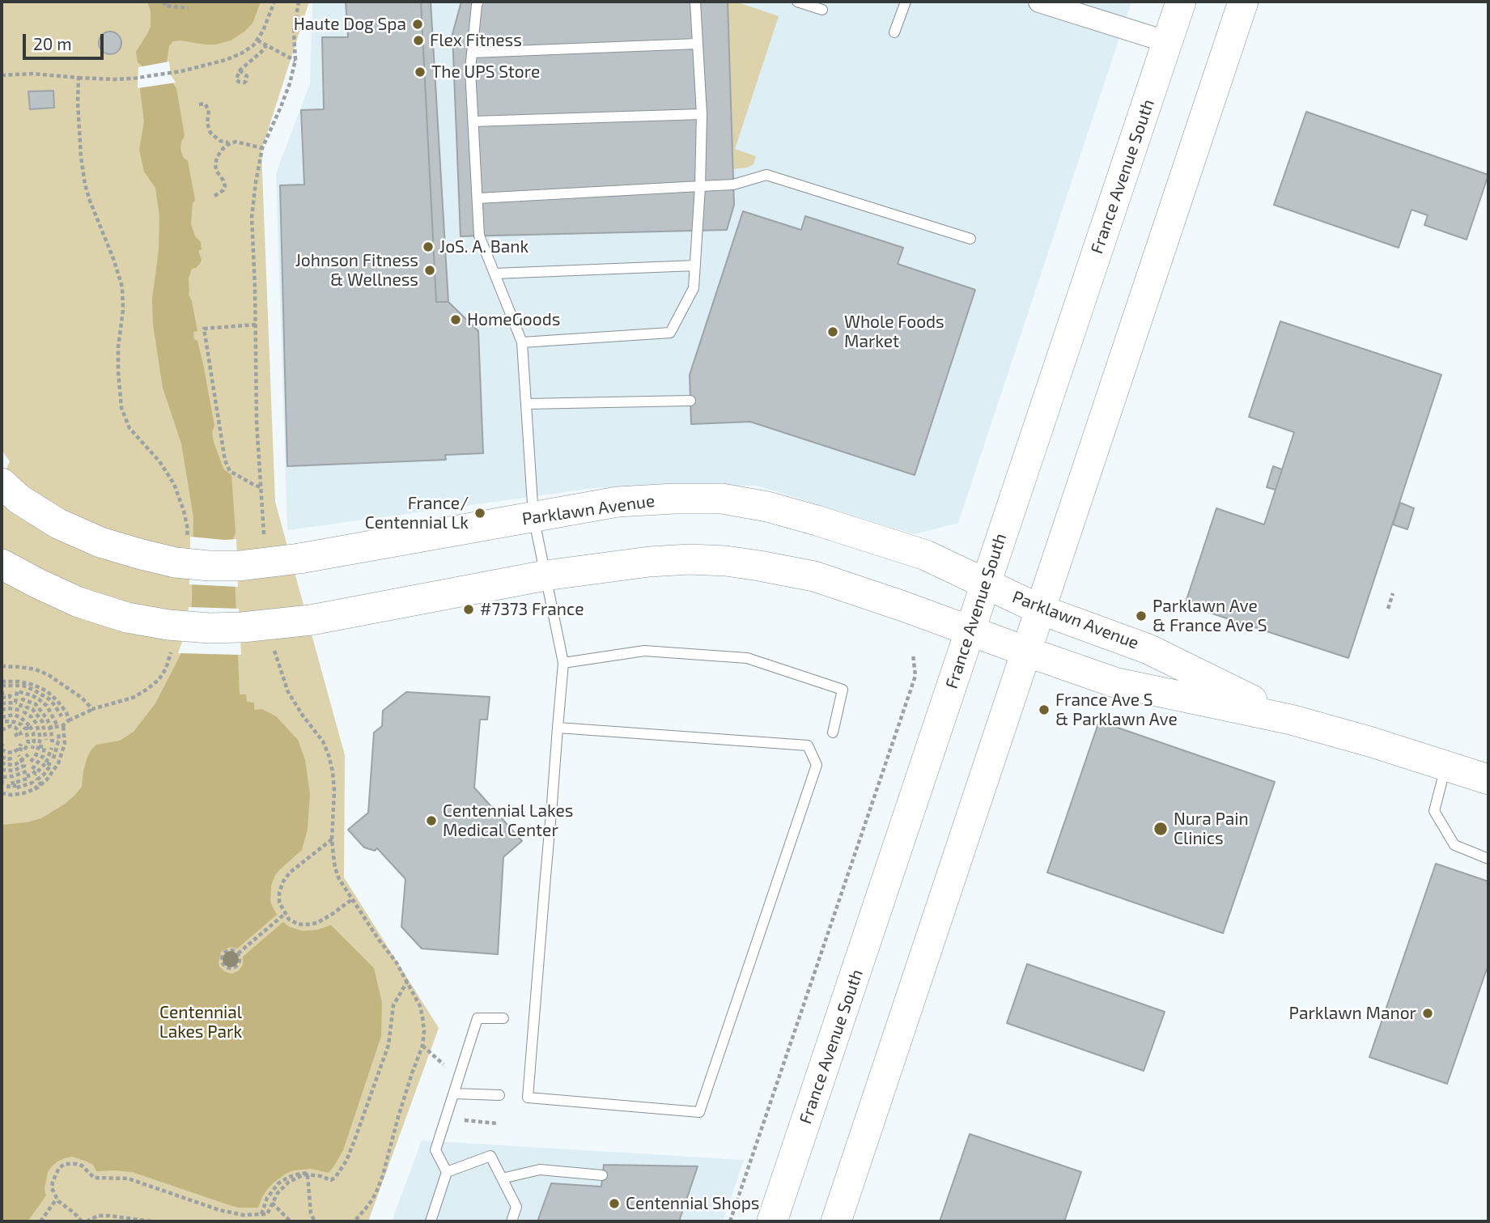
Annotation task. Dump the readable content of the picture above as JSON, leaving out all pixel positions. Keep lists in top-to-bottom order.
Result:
{
  "streets": {
    "street": ["France Avenue South", "Parklawn Avenue"]
  },
  "crossings": [
    ["France Avenue South", "Parklawn Avenue"]
  ],
  "parks": ["Centennial Lakes Park"],
  "places": [
    "Haute Dog Spa",
    "Flex Fitness",
    "The UPS Store",
    "JoS. A. Bank",
    "Johnson Fitness & Wellness",
    "HomeGoods",
    "Whole Foods Market",
    "France/ Centennial Lk",
    "#7373 France",
    "Parklawn Ave & France Ave S",
    "France Ave S & Parklawn Ave",
    "Centennial Lakes Medical Center",
    "Nura Pain Clinics",
    "Parklawn Manor",
    "Centennial Shops"
  ],
  "scale_bar": "20 m"
}
